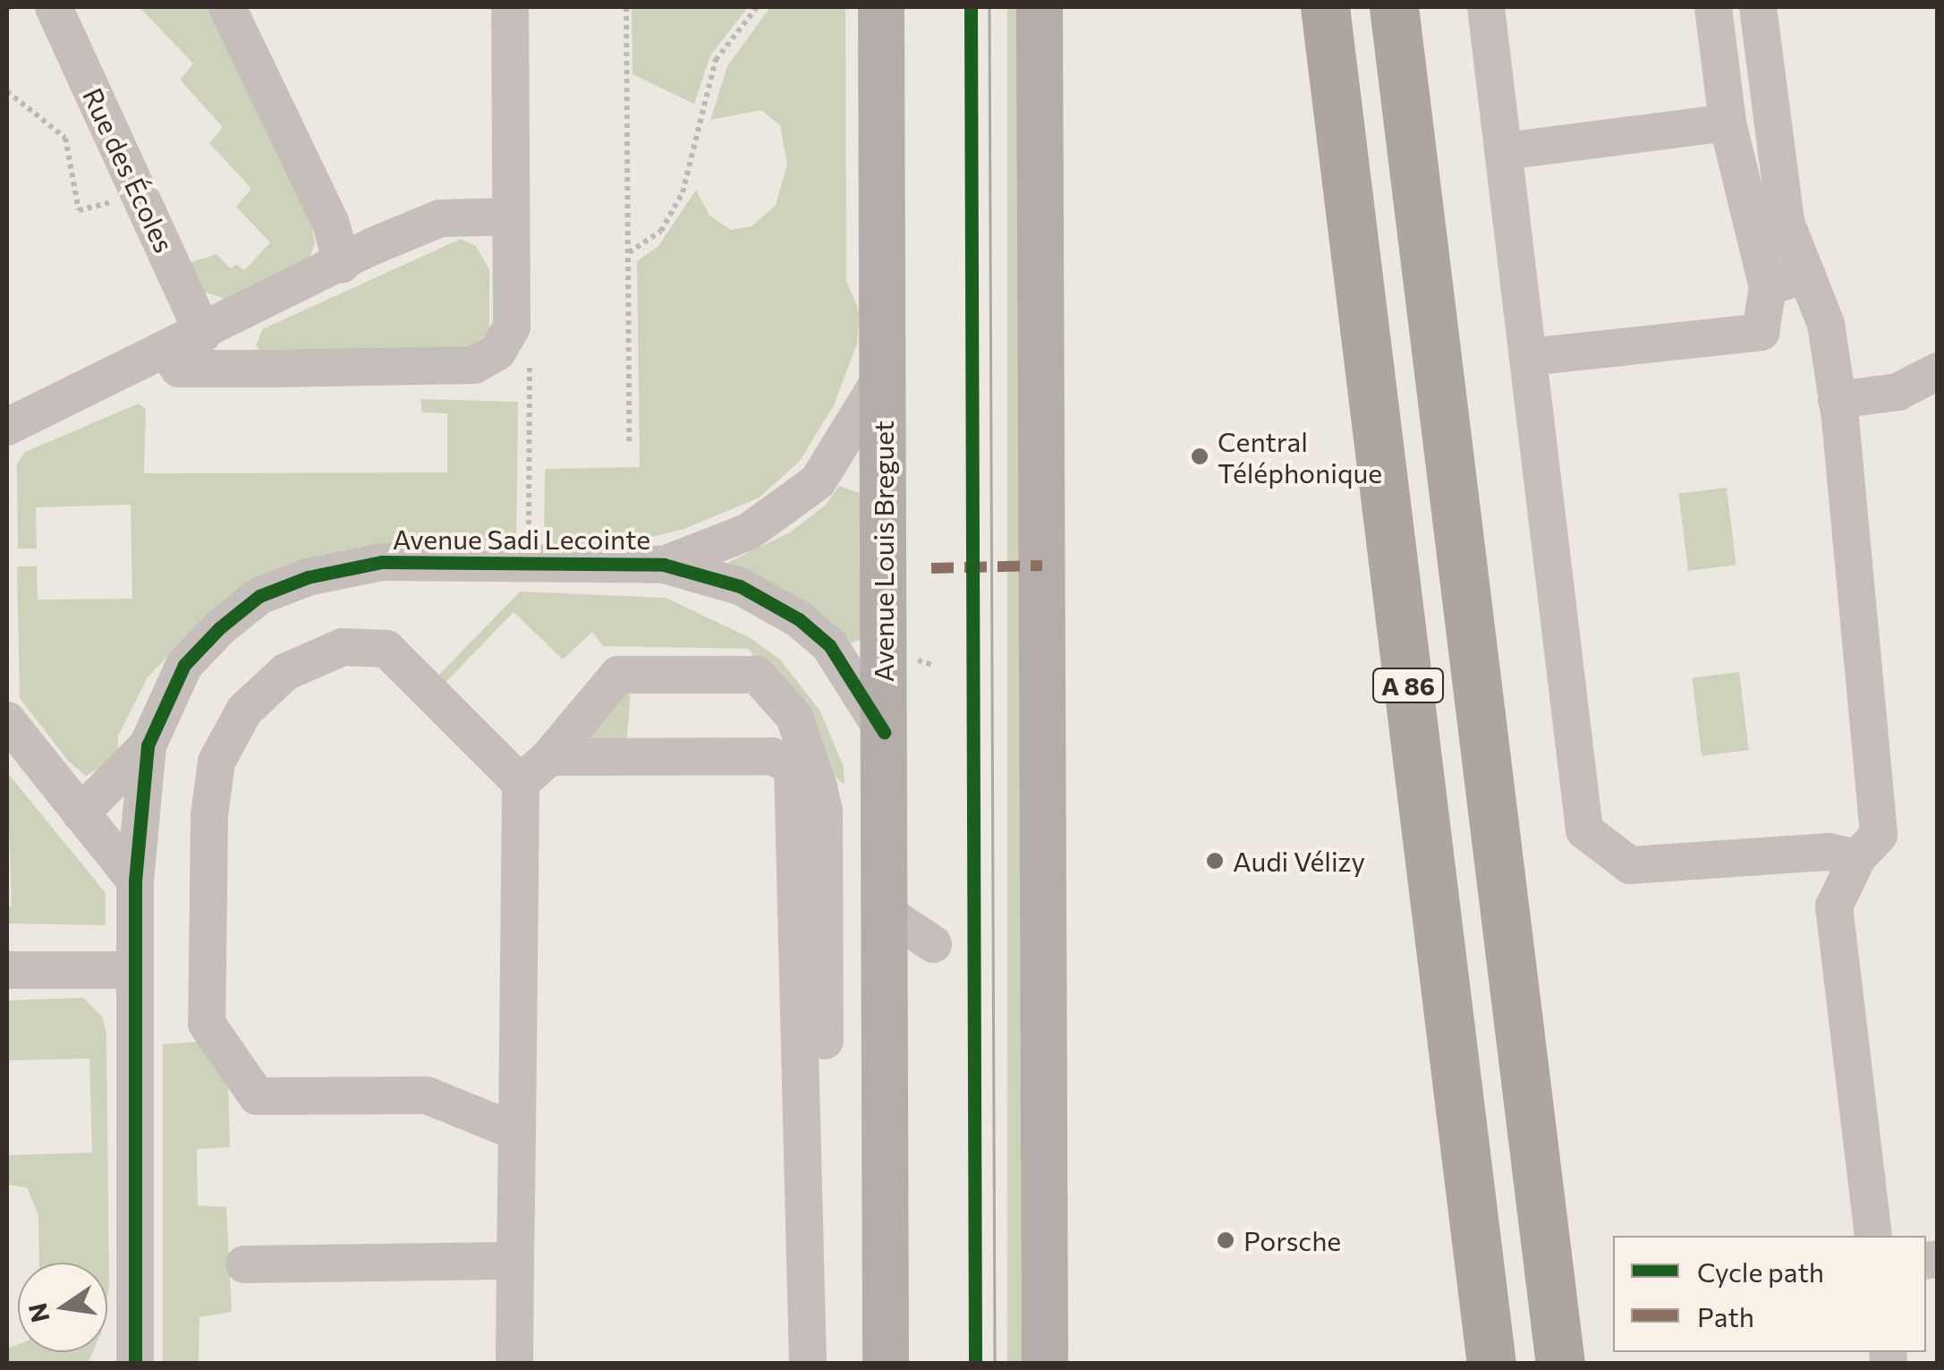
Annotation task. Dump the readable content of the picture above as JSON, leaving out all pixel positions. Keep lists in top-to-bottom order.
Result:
{
  "streets": {
    "highway": ["A 86"],
    "main road": ["Avenue Louis Breguet"],
    "street": ["Rue des Écoles", "Avenue Sadi Lecointe"]
  },
  "crossings": [
    ["Avenue Sadi Lecointe", "Avenue Louis Breguet"]
  ],
  "places": ["Central Téléphonique", "Audi Vélizy", "Porsche"],
  "legend": ["Cycle path", "Path"],
  "north": "left"
}
